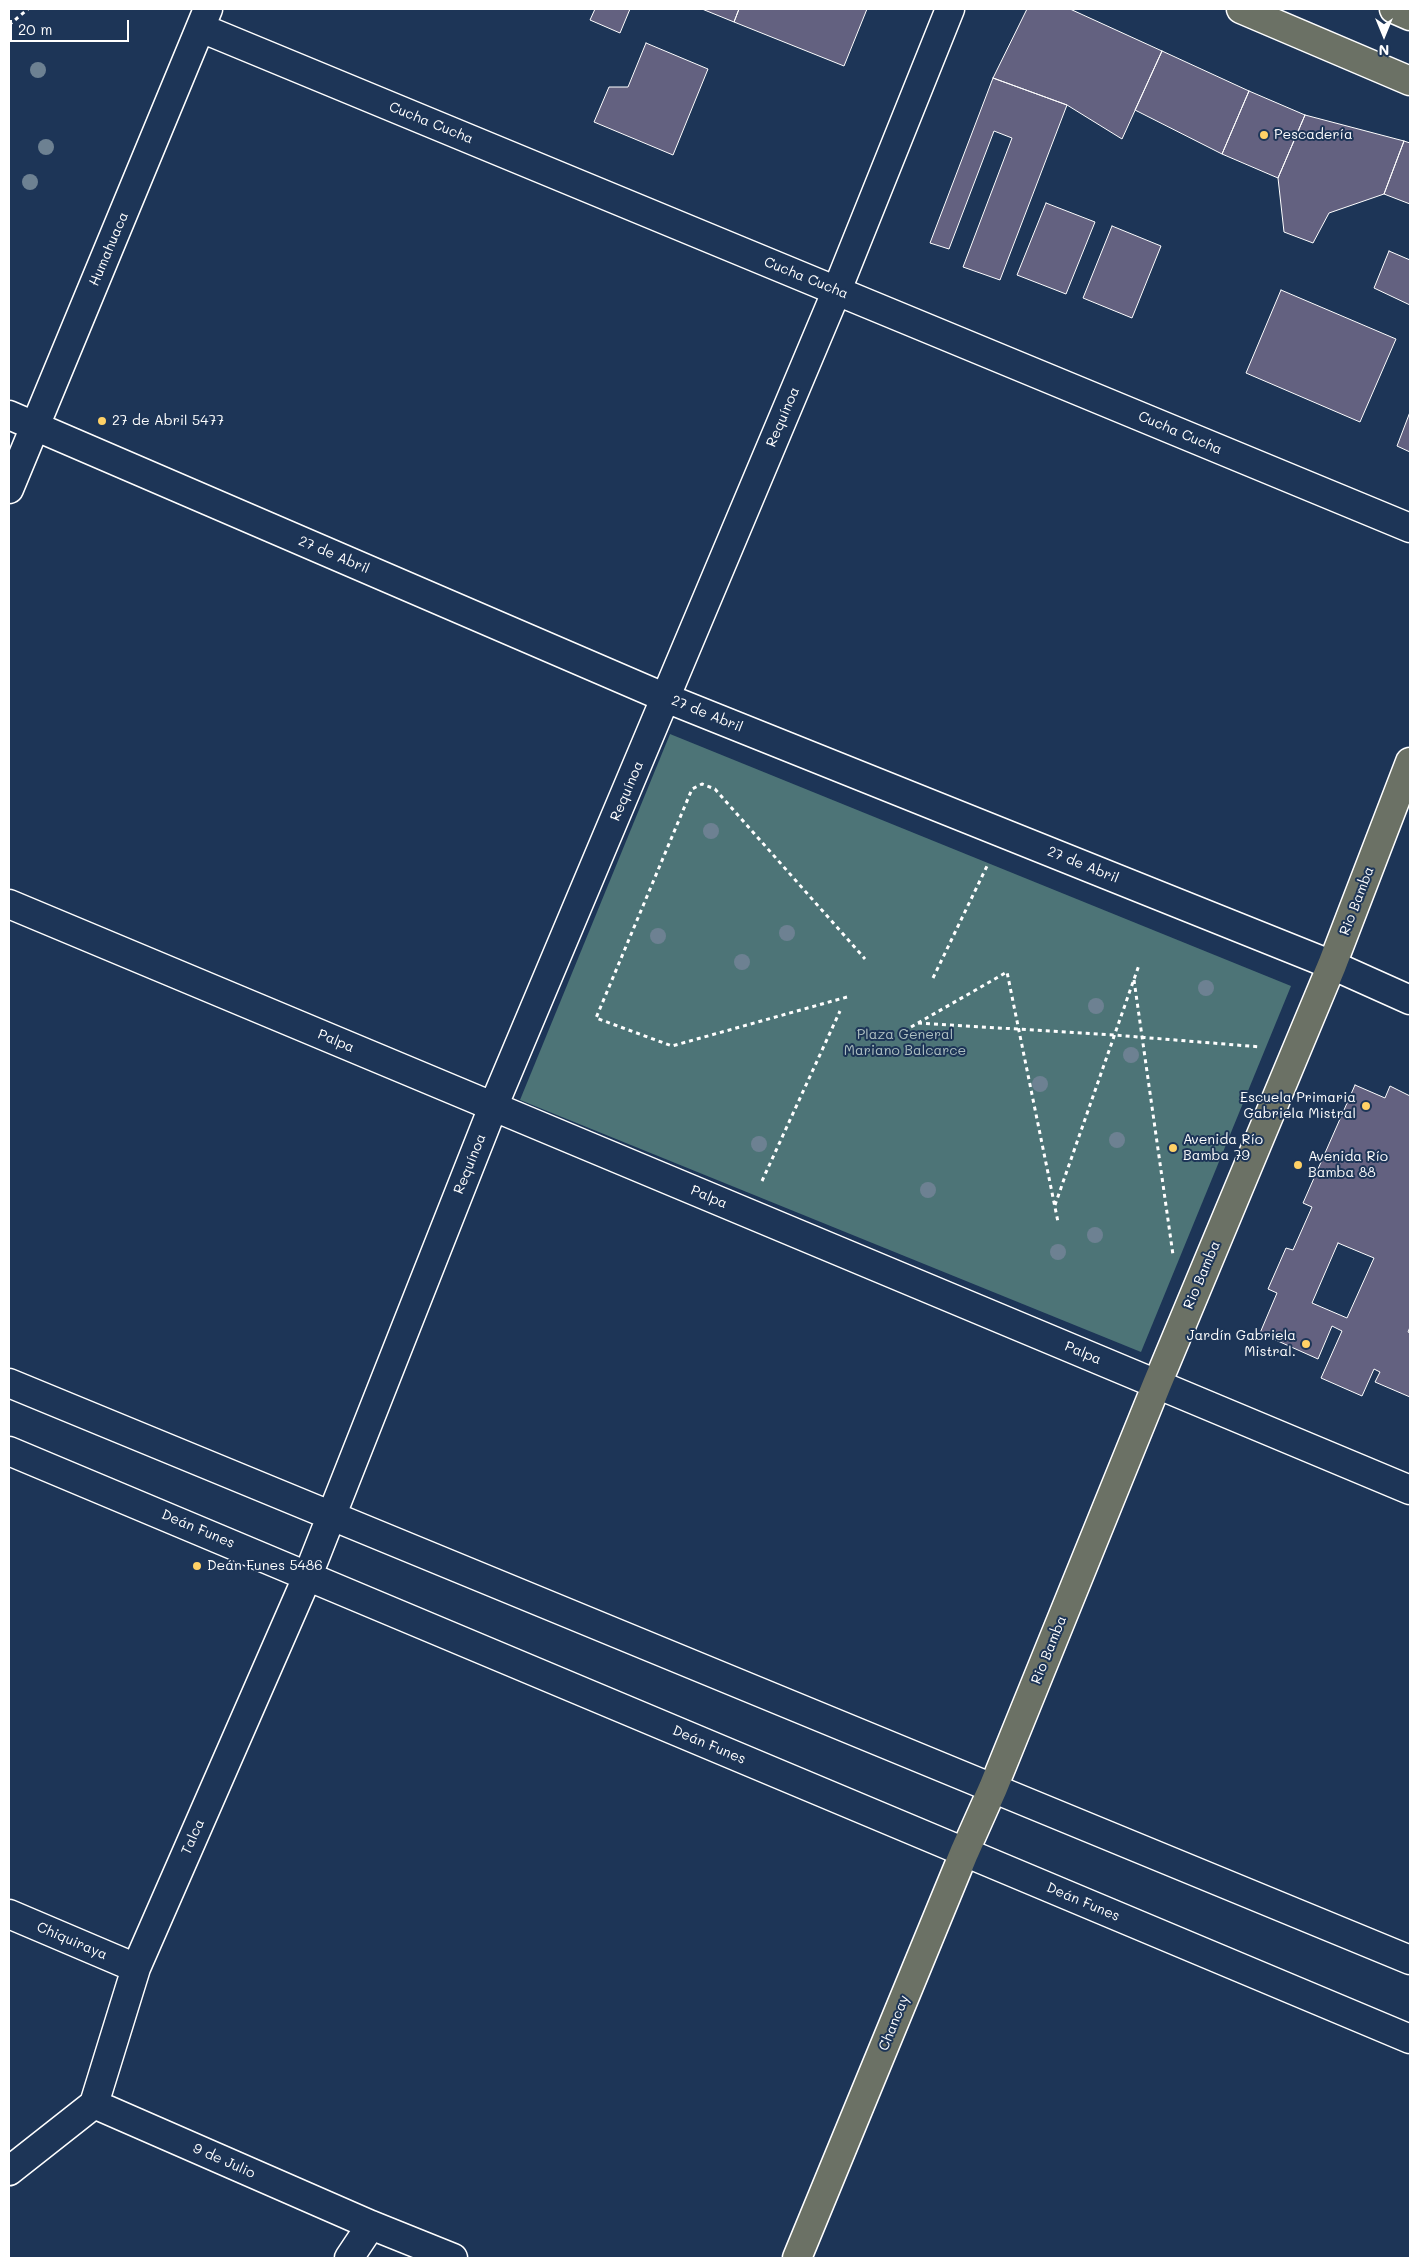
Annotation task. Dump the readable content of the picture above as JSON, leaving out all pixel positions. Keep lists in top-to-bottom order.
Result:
{
  "streets": {
    "main road": ["Rio Bamba", "Chancay"],
    "street": [
      "Cucha Cucha",
      "Humahuaca",
      "Requínoa",
      "27 de Abril",
      "Palpa",
      "Deán Funes",
      "Talca",
      "Chiquiraya",
      "9 de Julio"
    ]
  },
  "crossings": [
    ["Cucha Cucha", "Humahuaca"],
    ["Cucha Cucha", "Requínoa"],
    ["Humahuaca", "27 de Abril"],
    ["Requínoa", "27 de Abril"],
    ["Requínoa", "Palpa"],
    ["Requínoa", "Deán Funes"],
    ["Requínoa", "Talca"],
    ["27 de Abril", "Rio Bamba"],
    ["Rio Bamba", "Palpa"],
    ["Rio Bamba", "Chancay"],
    ["Deán Funes", "Talca"],
    ["Deán Funes", "Chancay"],
    ["Talca", "Chiquiraya"],
    ["Talca", "9 de Julio"]
  ],
  "parks": ["Plaza General Mariano Balcarce"],
  "places": [
    "Pescadería",
    "27 de Abril 5477",
    "Escuela Primaria Gabriela Mistral",
    "Avenida Río Bamba 79",
    "Avenida Río Bamba 88",
    "Jardín Gabriela Mistral.",
    "Deán Funes 5486"
  ],
  "scale_bar": "20 m",
  "north": "bottom"
}
